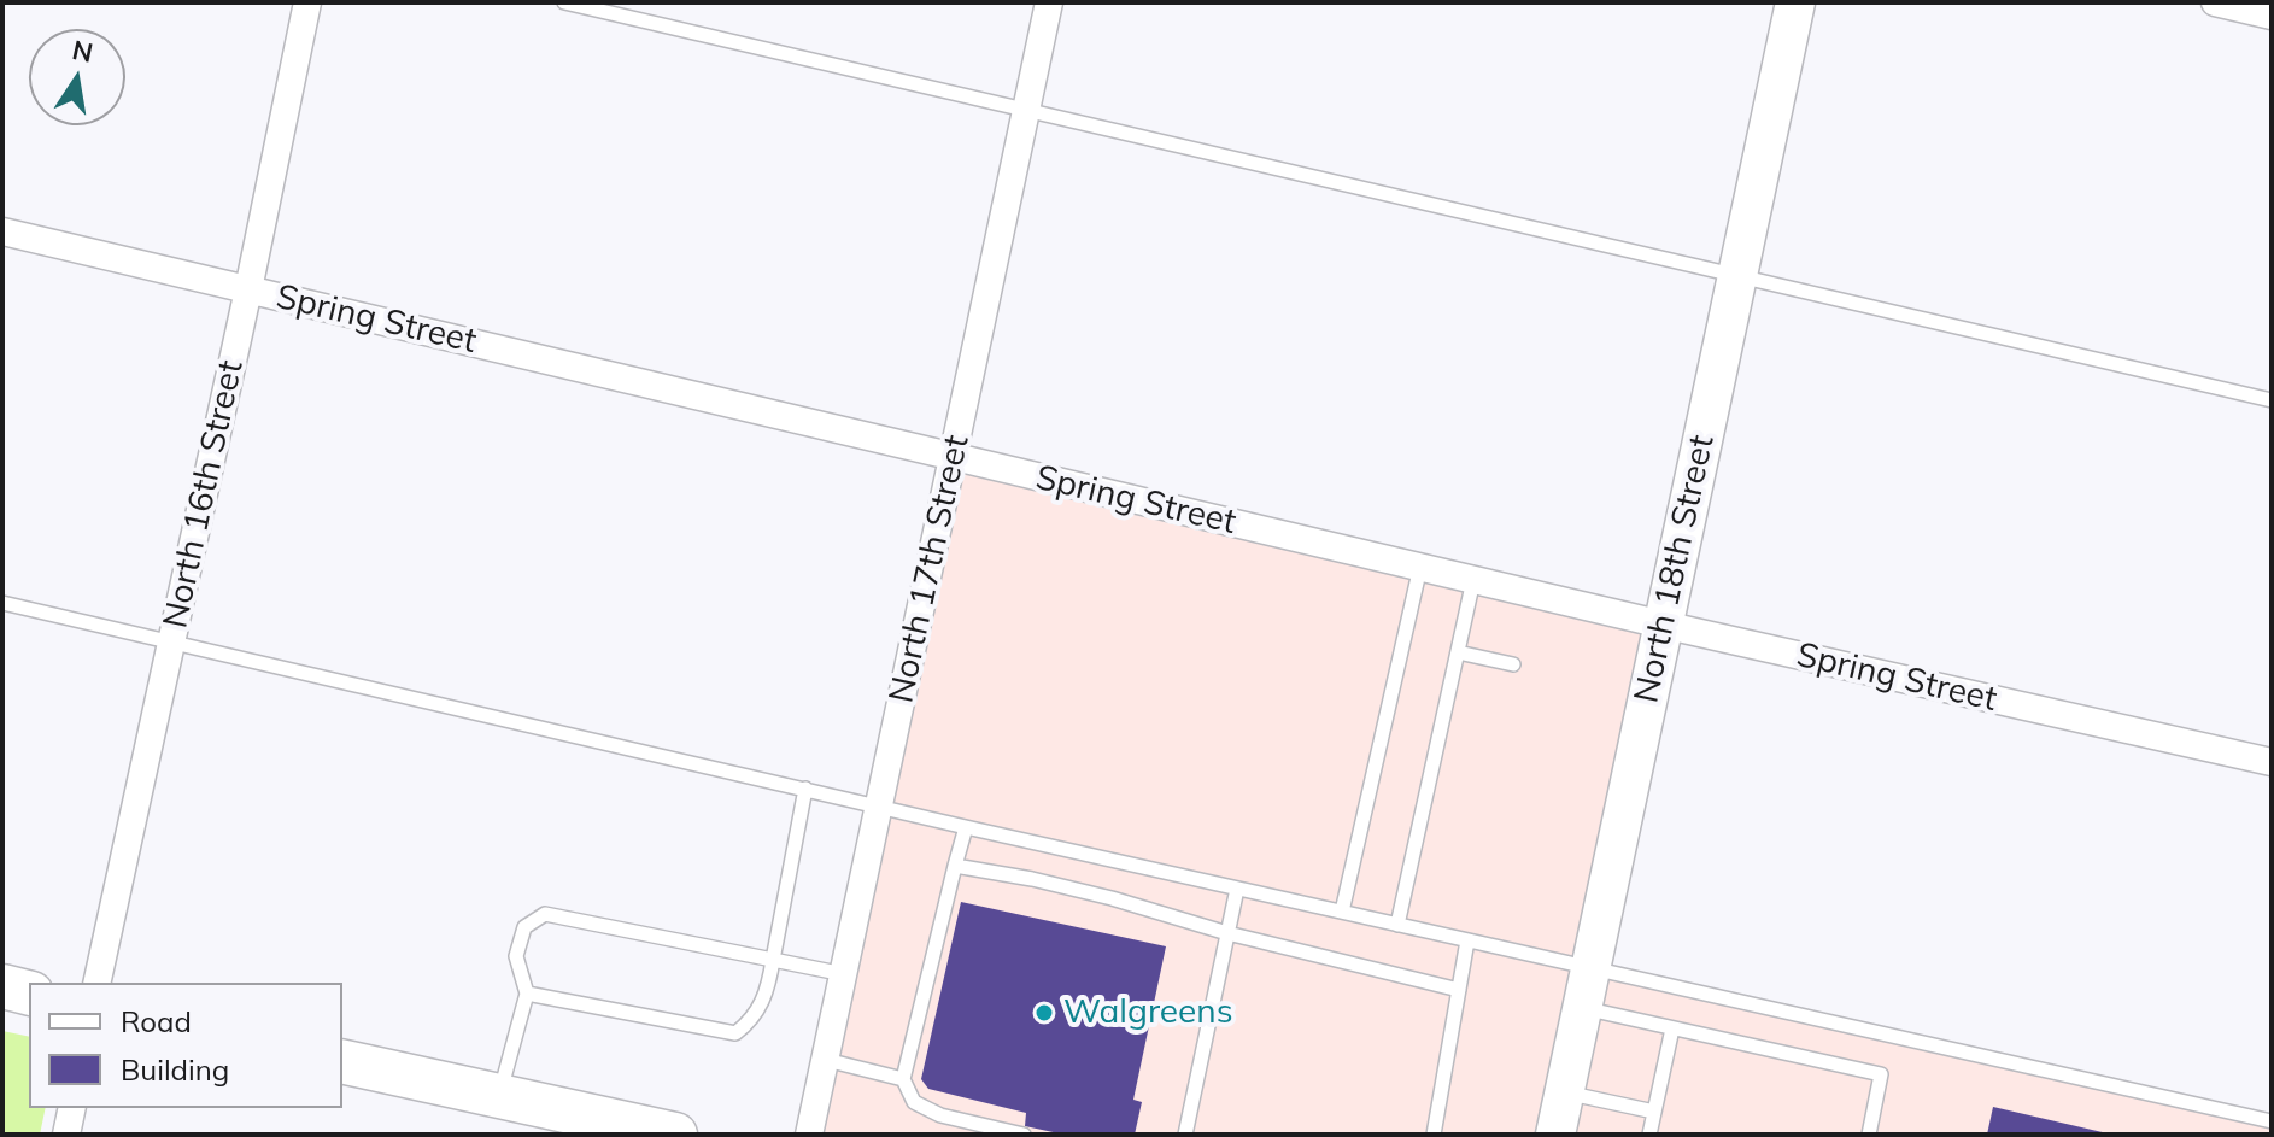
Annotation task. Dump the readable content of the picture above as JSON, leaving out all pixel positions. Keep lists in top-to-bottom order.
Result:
{
  "streets": {
    "street": [
      "Spring Street",
      "North 16th Street",
      "North 17th Street",
      "North 18th Street"
    ]
  },
  "crossings": [
    ["Spring Street", "North 16th Street"],
    ["Spring Street", "North 17th Street"],
    ["Spring Street", "North 18th Street"]
  ],
  "places": ["Walgreens"],
  "legend": ["Road", "Building"],
  "north": "top"
}
